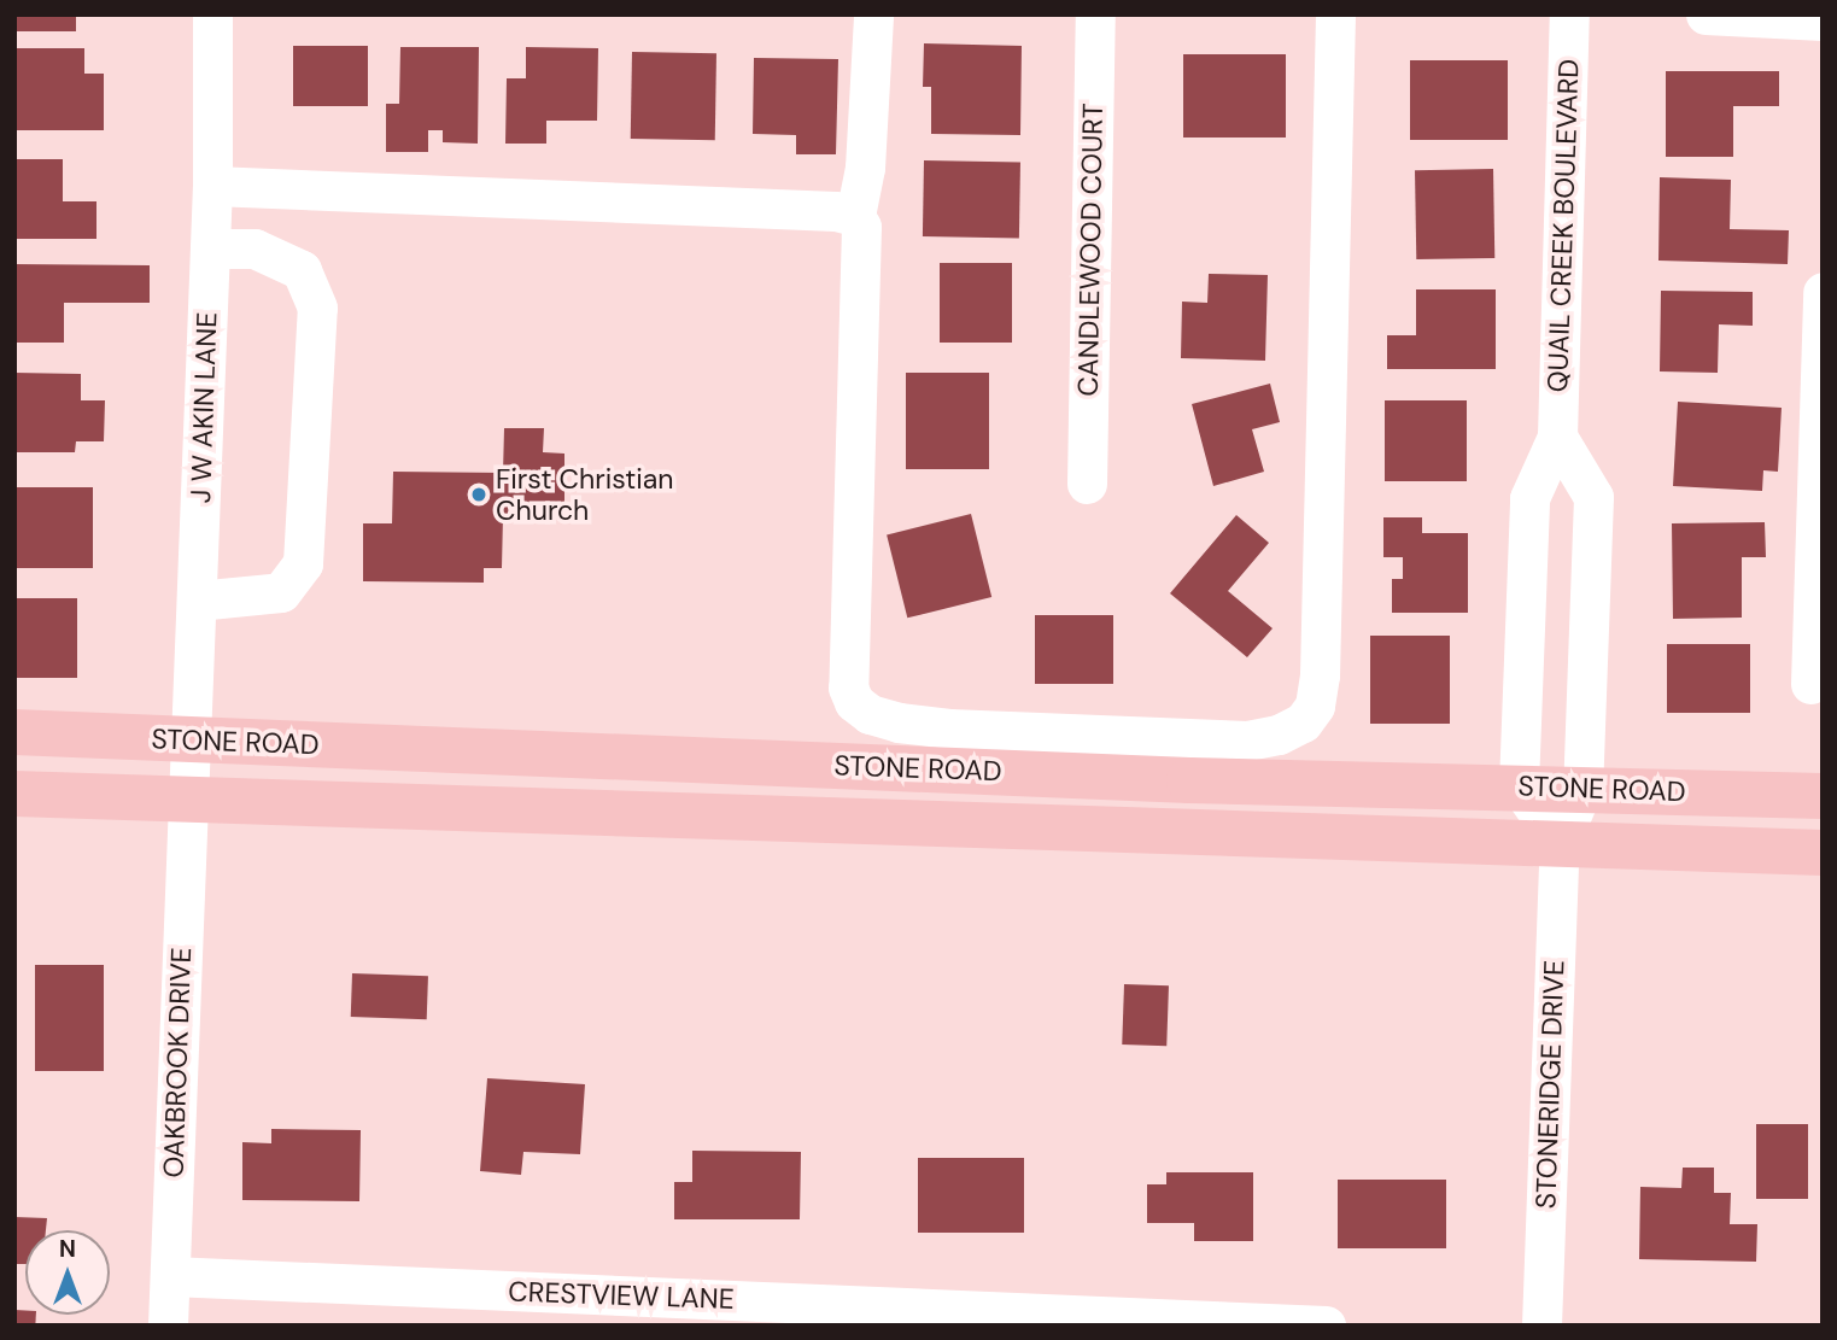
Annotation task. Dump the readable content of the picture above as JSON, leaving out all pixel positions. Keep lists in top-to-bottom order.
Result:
{
  "streets": {
    "main road": ["STONE ROAD"],
    "street": [
      "QUAIL CREEK BOULEVARD",
      "CANDLEWOOD COURT",
      "J W AKIN LANE",
      "OAKBROOK DRIVE",
      "STONERIDGE DRIVE",
      "CRESTVIEW LANE"
    ]
  },
  "crossings": [
    ["QUAIL CREEK BOULEVARD", "STONE ROAD"],
    ["J W AKIN LANE", "STONE ROAD"],
    ["J W AKIN LANE", "OAKBROOK DRIVE"],
    ["STONE ROAD", "OAKBROOK DRIVE"],
    ["STONE ROAD", "STONERIDGE DRIVE"],
    ["OAKBROOK DRIVE", "CRESTVIEW LANE"]
  ],
  "places": ["First Christian Church"],
  "north": "top"
}
